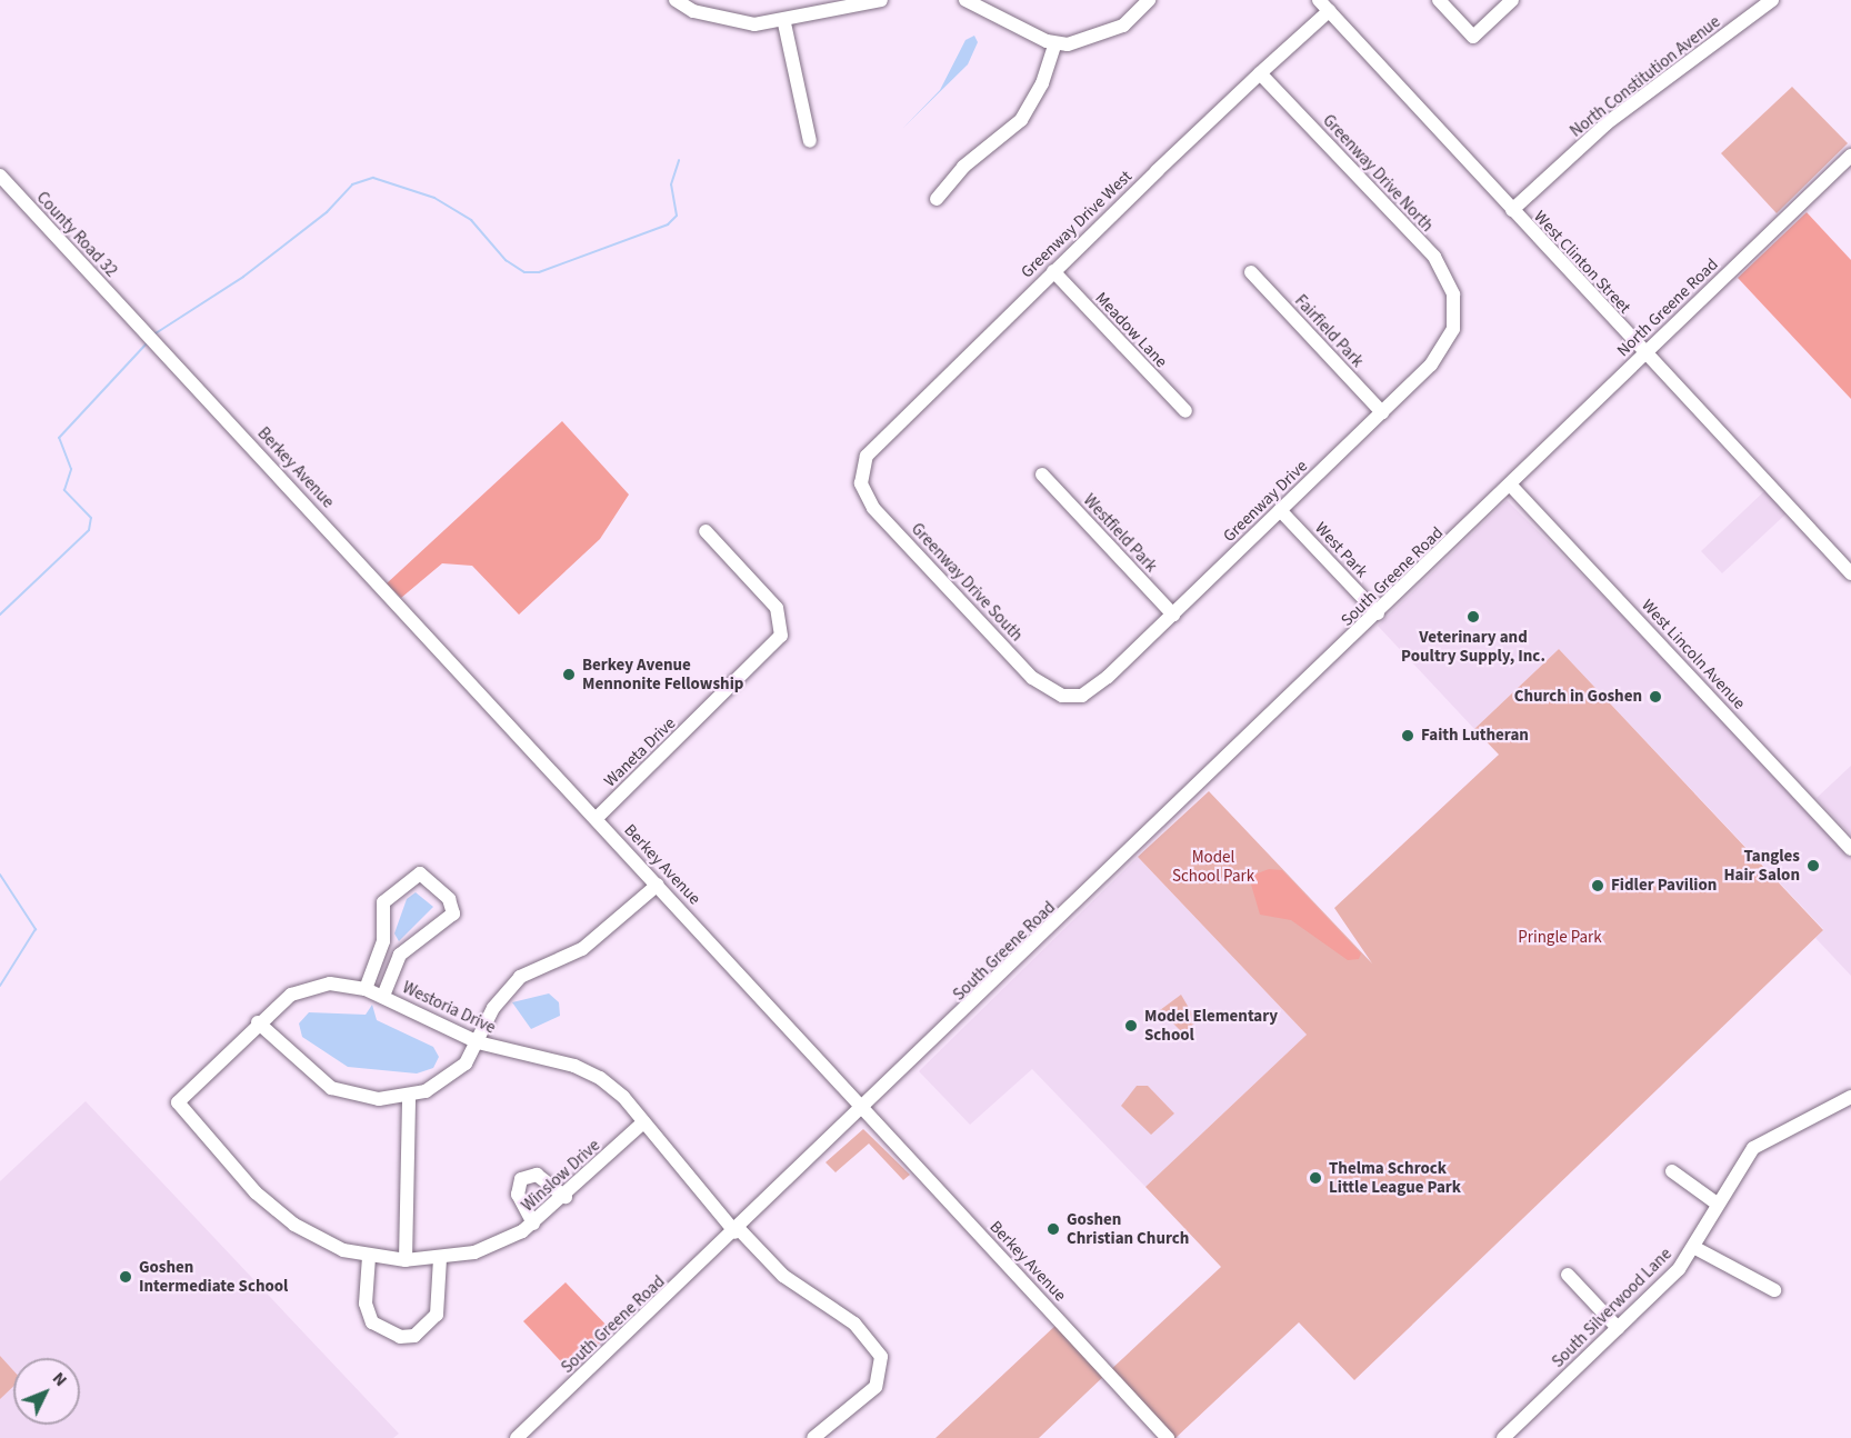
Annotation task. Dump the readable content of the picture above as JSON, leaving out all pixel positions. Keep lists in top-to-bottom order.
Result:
{
  "streets": {
    "street": [
      "North Constitution Avenue",
      "Greenway Drive North",
      "Greenway Drive West",
      "County Road 32",
      "West Clinton Street",
      "North Greene Road",
      "Meadow Lane",
      "Fairfield Park",
      "Berkey Avenue",
      "Greenway Drive",
      "Westfield Park",
      "West Park",
      "South Greene Road",
      "Greenway Drive South",
      "West Lincoln Avenue",
      "Waneta Drive",
      "Westoria Drive",
      "Winslow Drive",
      "South Silverwood Lane"
    ]
  },
  "crossings": [
    ["North Constitution Avenue", "West Clinton Street"],
    ["Greenway Drive North", "Greenway Drive West"],
    ["Greenway Drive North", "Greenway Drive"],
    ["Greenway Drive West", "West Clinton Street"],
    ["Greenway Drive West", "Meadow Lane"],
    ["Greenway Drive West", "Greenway Drive South"],
    ["County Road 32", "Berkey Avenue"],
    ["West Clinton Street", "North Greene Road"],
    ["North Greene Road", "South Greene Road"],
    ["North Greene Road", "West Lincoln Avenue"],
    ["Fairfield Park", "Greenway Drive"],
    ["Berkey Avenue", "South Greene Road"],
    ["Berkey Avenue", "Waneta Drive"],
    ["Greenway Drive", "Westfield Park"],
    ["Greenway Drive", "West Park"],
    ["Greenway Drive", "Greenway Drive South"],
    ["West Park", "South Greene Road"],
    ["South Greene Road", "West Lincoln Avenue"],
    ["South Greene Road", "Westoria Drive"],
    ["Westoria Drive", "Winslow Drive"]
  ],
  "parks": ["Model School Park", "Pringle Park"],
  "places": [
    "Veterinary and Poultry Supply, Inc.",
    "Berkey Avenue Mennonite Fellowship",
    "Church in Goshen",
    "Faith Lutheran",
    "Tangles Hair Salon",
    "Fidler Pavilion",
    "Model Elementary School",
    "Thelma Schrock Little League Park",
    "Goshen Christian Church",
    "Goshen Intermediate School"
  ],
  "north": "top right"
}
